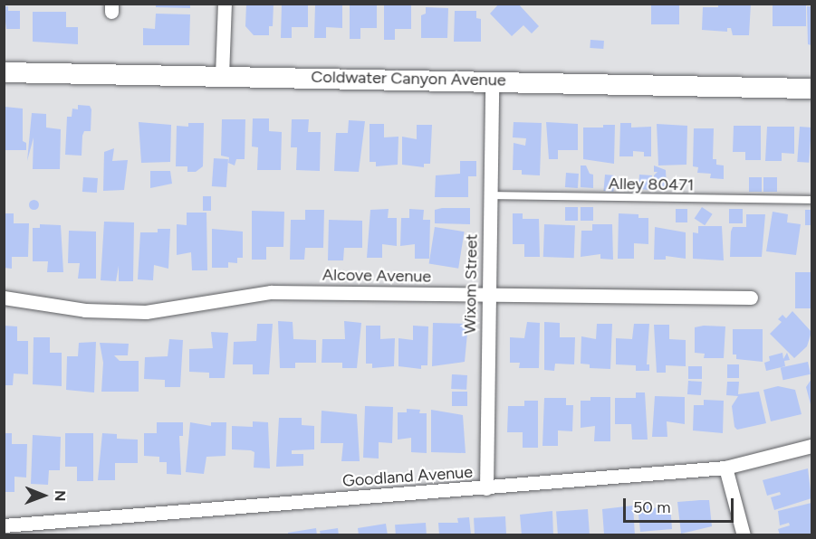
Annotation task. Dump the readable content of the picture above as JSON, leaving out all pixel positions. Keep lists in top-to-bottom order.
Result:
{
  "streets": {
    "main road": ["Coldwater Canyon Avenue"],
    "street": ["Alcove Avenue", "Wixom Street", "Goodland Avenue"],
    "lane": ["Alley 80471"]
  },
  "crossings": [
    ["Coldwater Canyon Avenue", "Wixom Street"],
    ["Alley 80471", "Wixom Street"],
    ["Alcove Avenue", "Wixom Street"],
    ["Wixom Street", "Goodland Avenue"]
  ],
  "scale_bar": "50 m",
  "north": "right"
}
